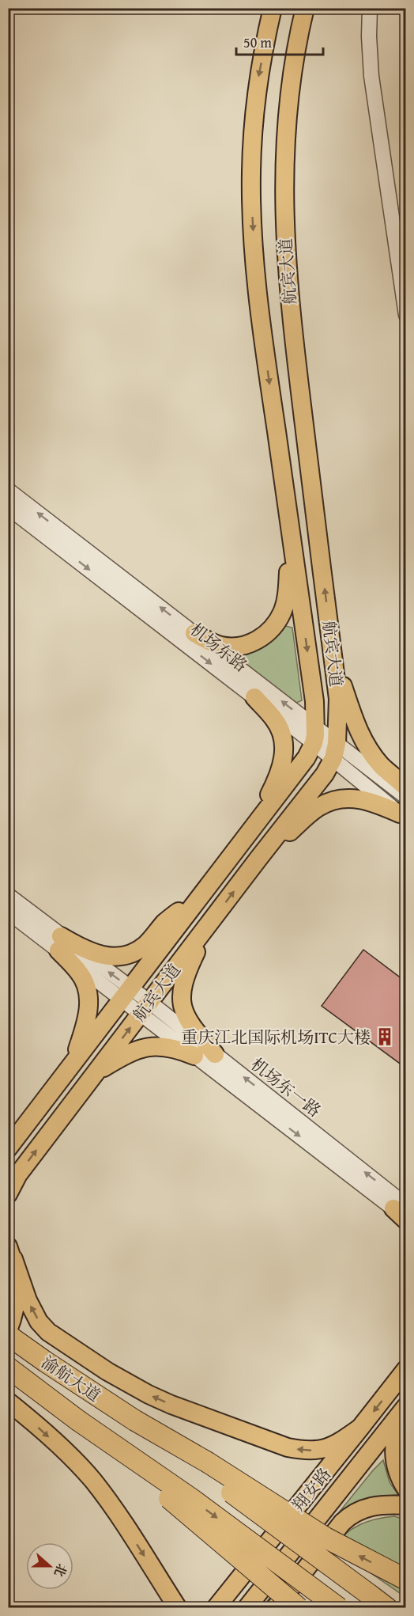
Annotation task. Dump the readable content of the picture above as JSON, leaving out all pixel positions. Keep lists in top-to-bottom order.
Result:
{
  "streets": {
    "highway": ["渝航大道"],
    "main road": ["航宾大道", "翔安路"],
    "street": ["机场东路", "机场东一路"]
  },
  "crossings": [
    ["航宾大道", "机场东路"],
    ["航宾大道", "机场东一路"]
  ],
  "places": {
    "building": ["重庆江北国际机场ITC大楼"]
  },
  "scale_bar": "50 m",
  "north": "right"
}
